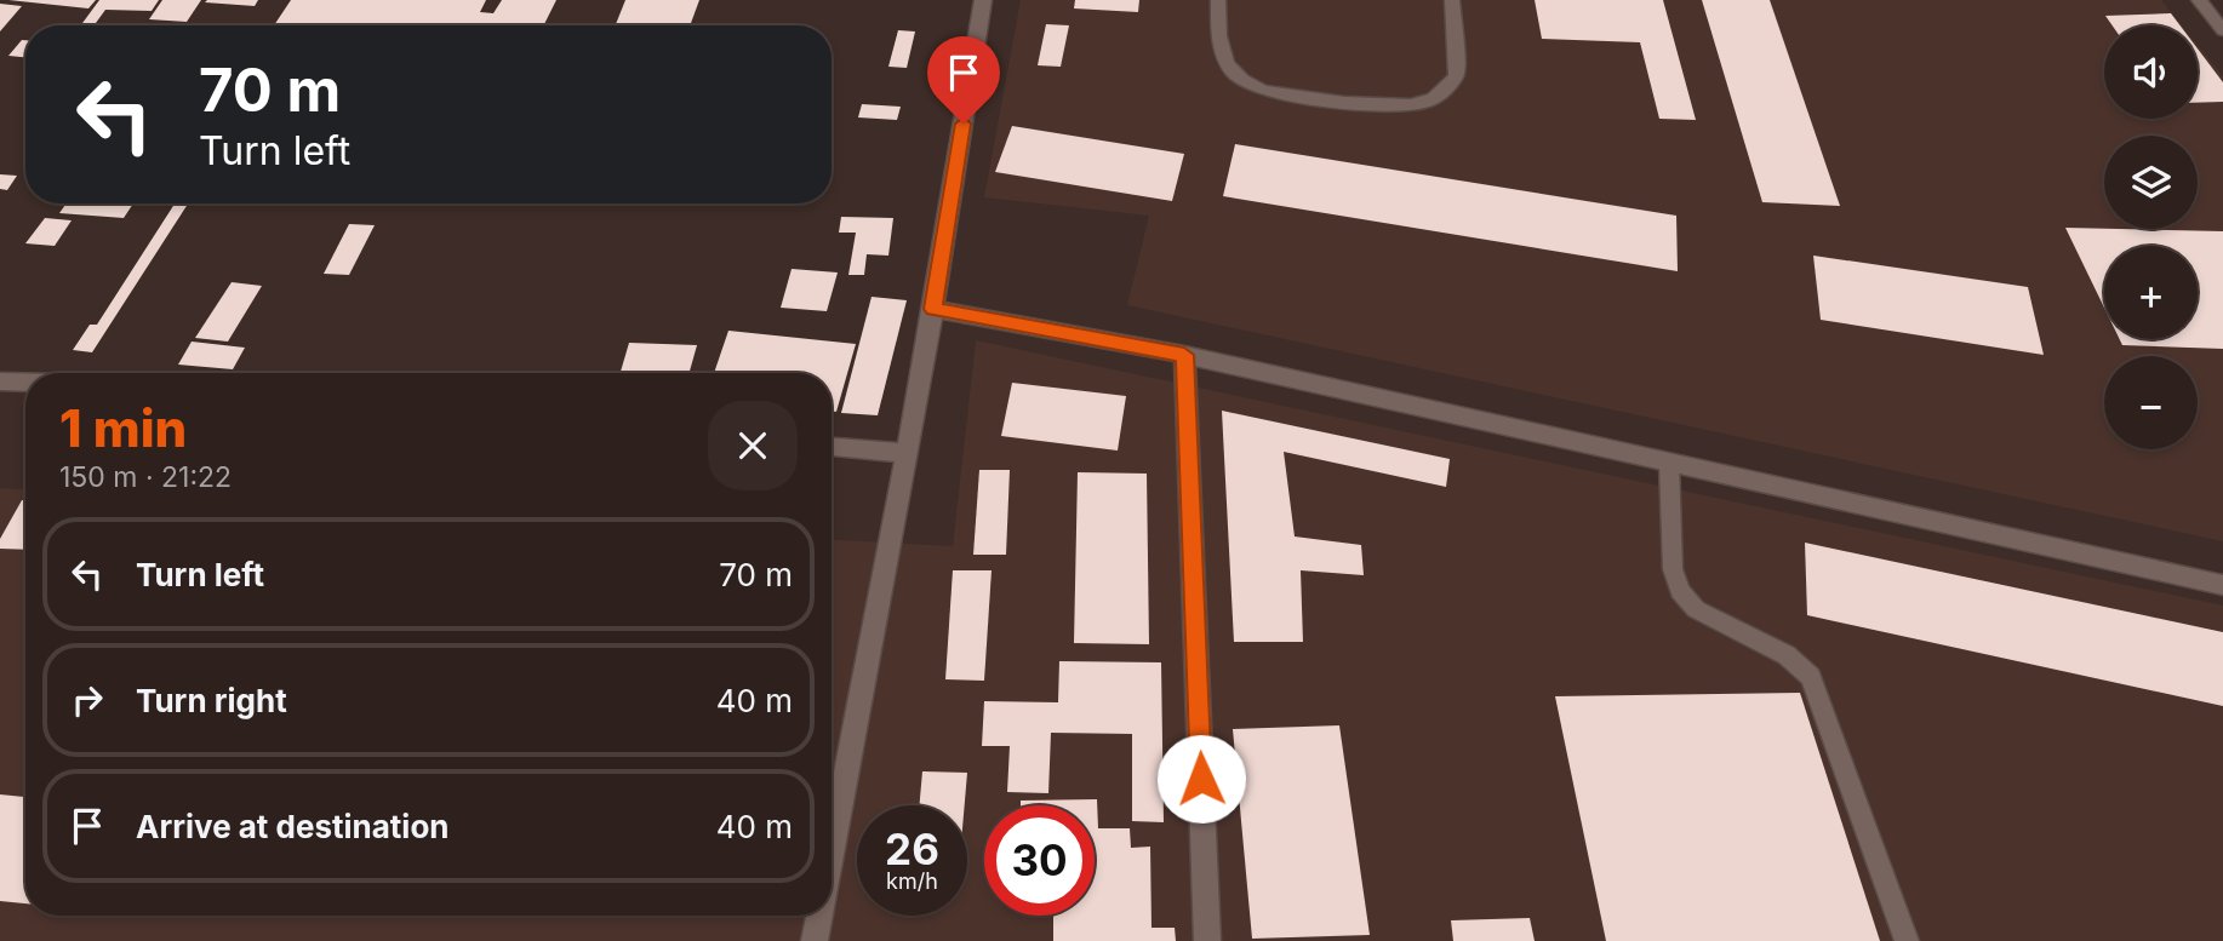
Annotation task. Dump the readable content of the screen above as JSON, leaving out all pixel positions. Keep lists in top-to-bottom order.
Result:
{
  "page": {
    "map_buttons": ["+", "−"],
    "turn": ["70 m", "Turn left"],
    "heading": ["1 min", "150 m · 21:22"],
    "list": [
      {
        "name": "Turn left",
        "value": "70 m"
      },
      {
        "name": "Turn right",
        "value": "40 m"
      },
      {
        "name": "Arrive at destination",
        "value": "40 m"
      }
    ],
    "speed": "26 km/h",
    "limit": "30"
  }
}
